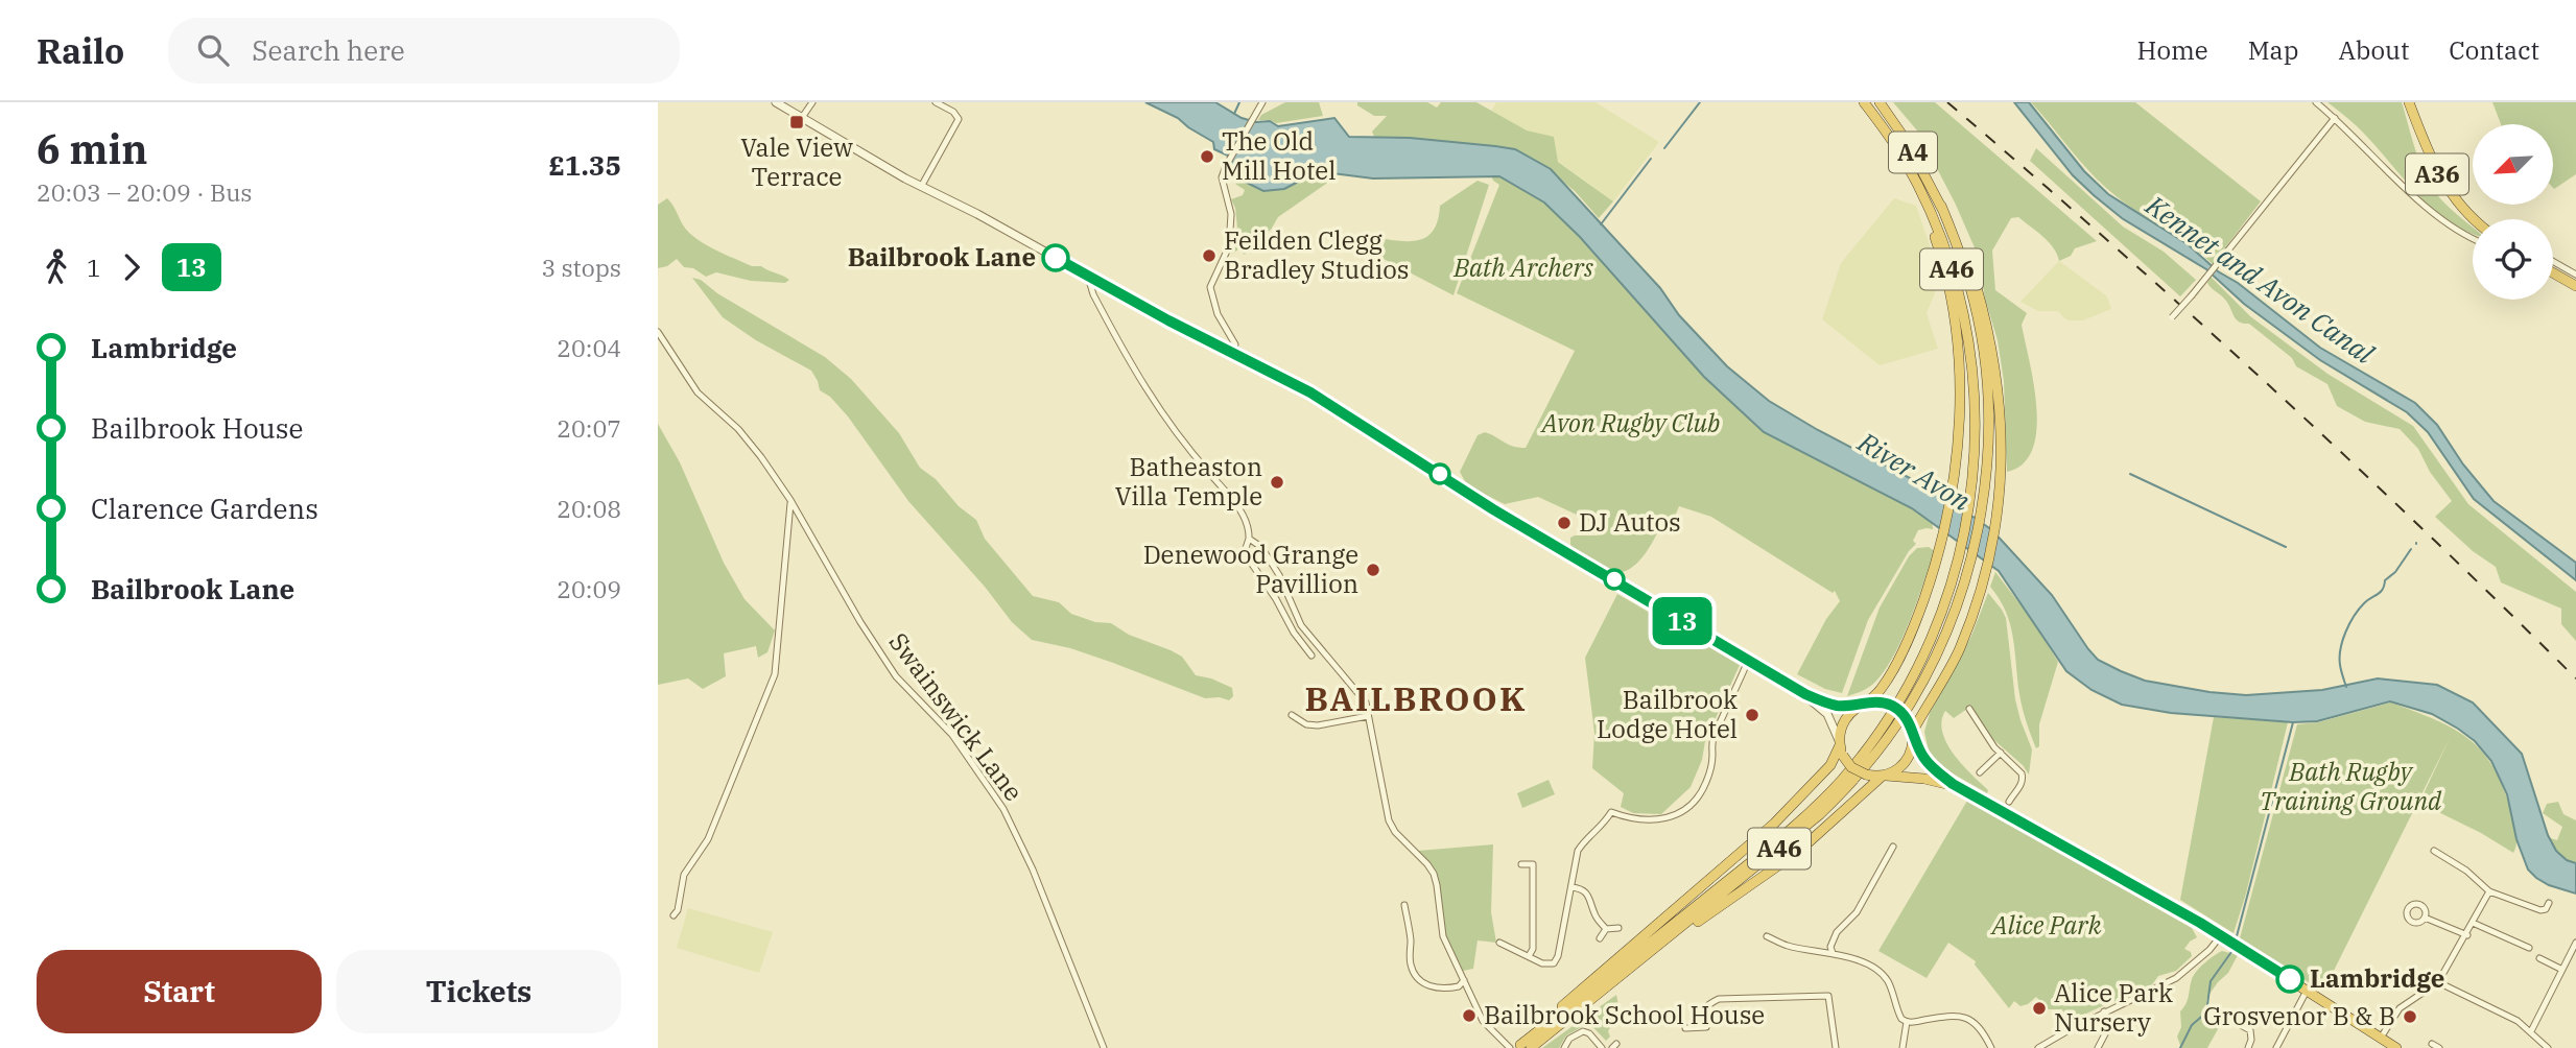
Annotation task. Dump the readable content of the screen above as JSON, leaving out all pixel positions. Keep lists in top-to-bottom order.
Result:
{
  "streets": {
    "highway": ["A4", "A36", "A46"],
    "street": ["Swainswick Lane"]
  },
  "crossings": [
    ["A4", "A46"]
  ],
  "districts": ["BAILBROOK"],
  "water": ["Kennet and Avon Canal", "River Avon"],
  "parks": [
    "Bath Archers",
    "Avon Rugby Club",
    "Bath Rugby Training Ground",
    "Alice Park"
  ],
  "places": {
    "transit": ["Vale View Terrace"],
    "other": [
      "The Old Mill Hotel",
      "Feilden Clegg Bradley Studios",
      "Bailbrook Lane",
      "Batheaston Villa Temple",
      "DJ Autos",
      "Denewood Grange Pavillion",
      "Bailbrook Lodge Hotel",
      "Lambridge",
      "Alice Park Nursery",
      "Bailbrook School House",
      "Grosvenor B & B"
    ]
  },
  "lines": ["bus line 13"],
  "north": "bottom left",
  "page": {
    "header": "Railo",
    "search": "Search here",
    "nav": [
      "Home",
      "Map",
      "About",
      "Contact"
    ],
    "heading": ["6 min", "20:03 – 20:09 · Bus", "£1.35"],
    "on_map": "13",
    "legs": ["1", "13", "3 stops"],
    "list": [
      {
        "name": "Lambridge",
        "value": "20:04"
      },
      {
        "name": "Bailbrook House",
        "value": "20:07"
      },
      {
        "name": "Clarence Gardens",
        "value": "20:08"
      },
      {
        "name": "Bailbrook Lane",
        "value": "20:09"
      }
    ],
    "buttons": ["Start", "Tickets"]
  }
}
